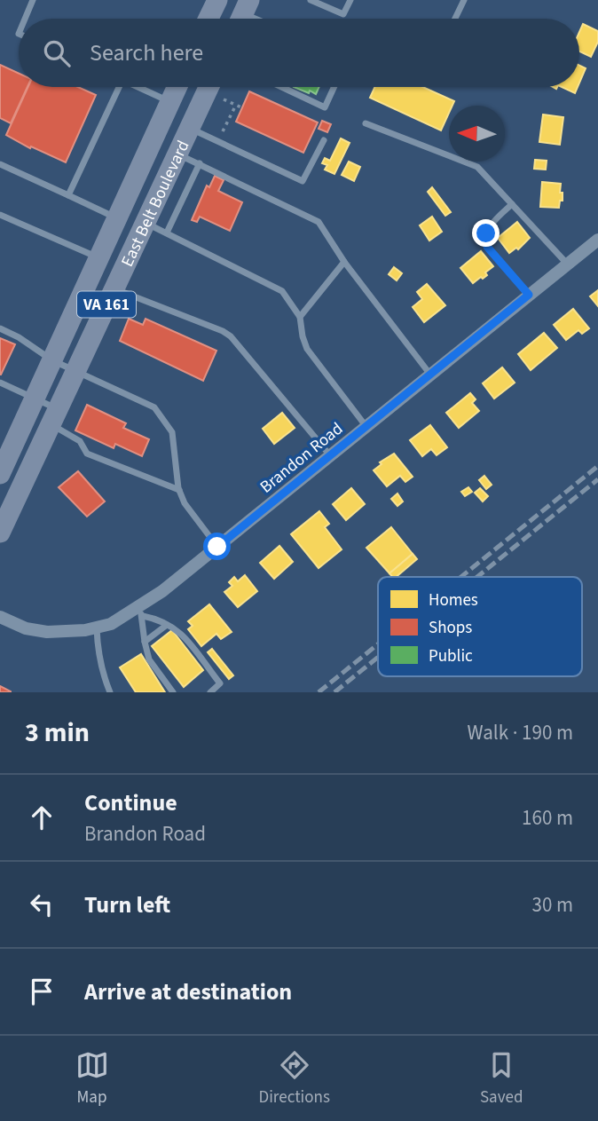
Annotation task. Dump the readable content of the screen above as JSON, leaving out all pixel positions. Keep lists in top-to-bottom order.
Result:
{
  "streets": {
    "main road": ["East Belt Boulevard", "VA 161"],
    "street": ["Brandon Road"]
  },
  "legend": ["Homes", "Shops", "Public"],
  "north": "left",
  "page": {
    "search": "Search here",
    "heading": ["3 min", "Walk · 190 m"],
    "list": [
      ["Continue", "Brandon Road", "160 m"],
      ["Turn left", "30 m"],
      "Arrive at destination"
    ],
    "nav": ["Map", "Directions", "Saved"]
  }
}
